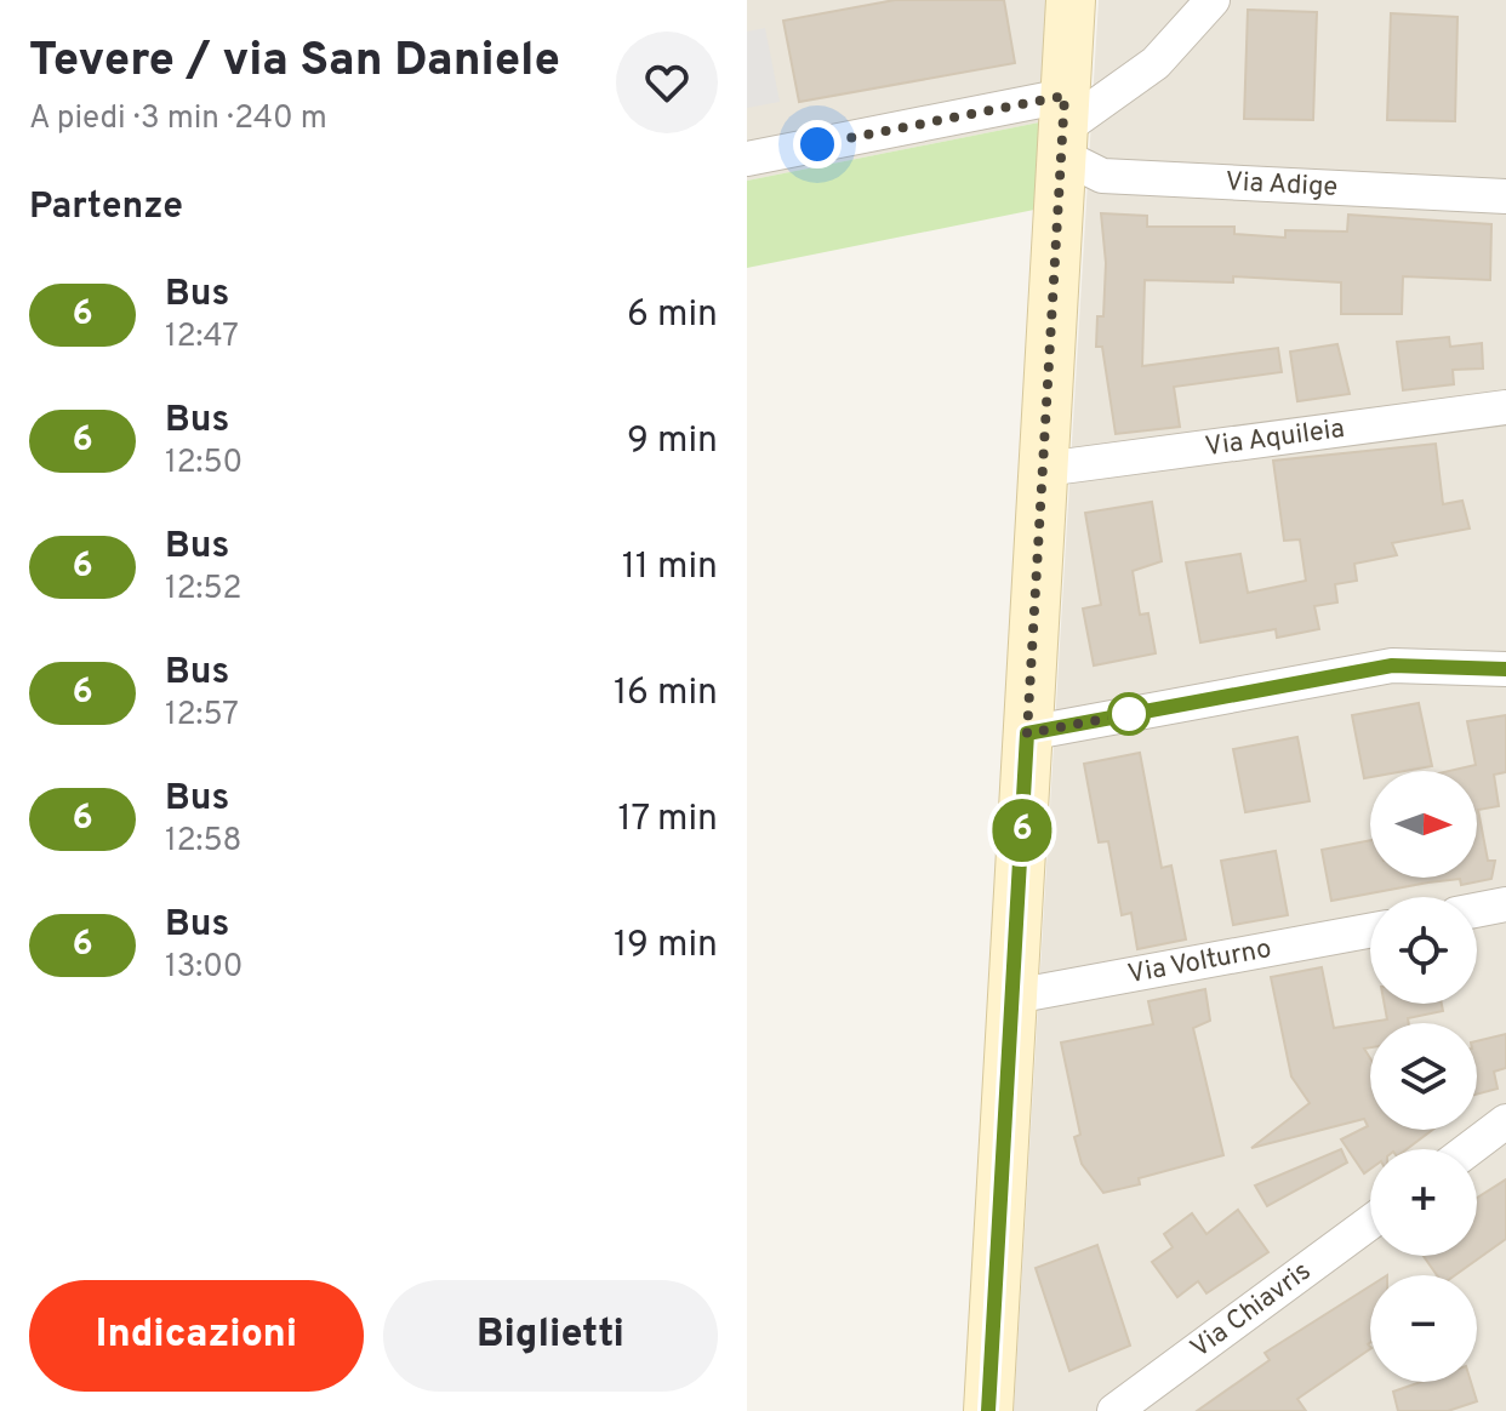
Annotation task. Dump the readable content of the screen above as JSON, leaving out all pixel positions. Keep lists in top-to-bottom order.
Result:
{
  "streets": {
    "street": [
      "Via Adige",
      "Via Aquileia",
      "Via Volturno",
      "Via Chiavris"
    ]
  },
  "lines": ["bus line 6"],
  "north": "right",
  "page": {
    "heading": [
      ["Tevere / via San Daniele", "A piedi · 3 min · 240 m"],
      "Partenze"
    ],
    "on_map": "6",
    "list": [
      {
        "mark": "6",
        "name": "Bus",
        "note": "12:47",
        "value": "6 min"
      },
      {
        "mark": "6",
        "name": "Bus",
        "note": "12:50",
        "value": "9 min"
      },
      {
        "mark": "6",
        "name": "Bus",
        "note": "12:52",
        "value": "11 min"
      },
      {
        "mark": "6",
        "name": "Bus",
        "note": "12:57",
        "value": "16 min"
      },
      {
        "mark": "6",
        "name": "Bus",
        "note": "12:58",
        "value": "17 min"
      },
      {
        "mark": "6",
        "name": "Bus",
        "note": "13:00",
        "value": "19 min"
      }
    ],
    "map_buttons": ["+", "−"],
    "buttons": ["Indicazioni", "Biglietti"]
  }
}
